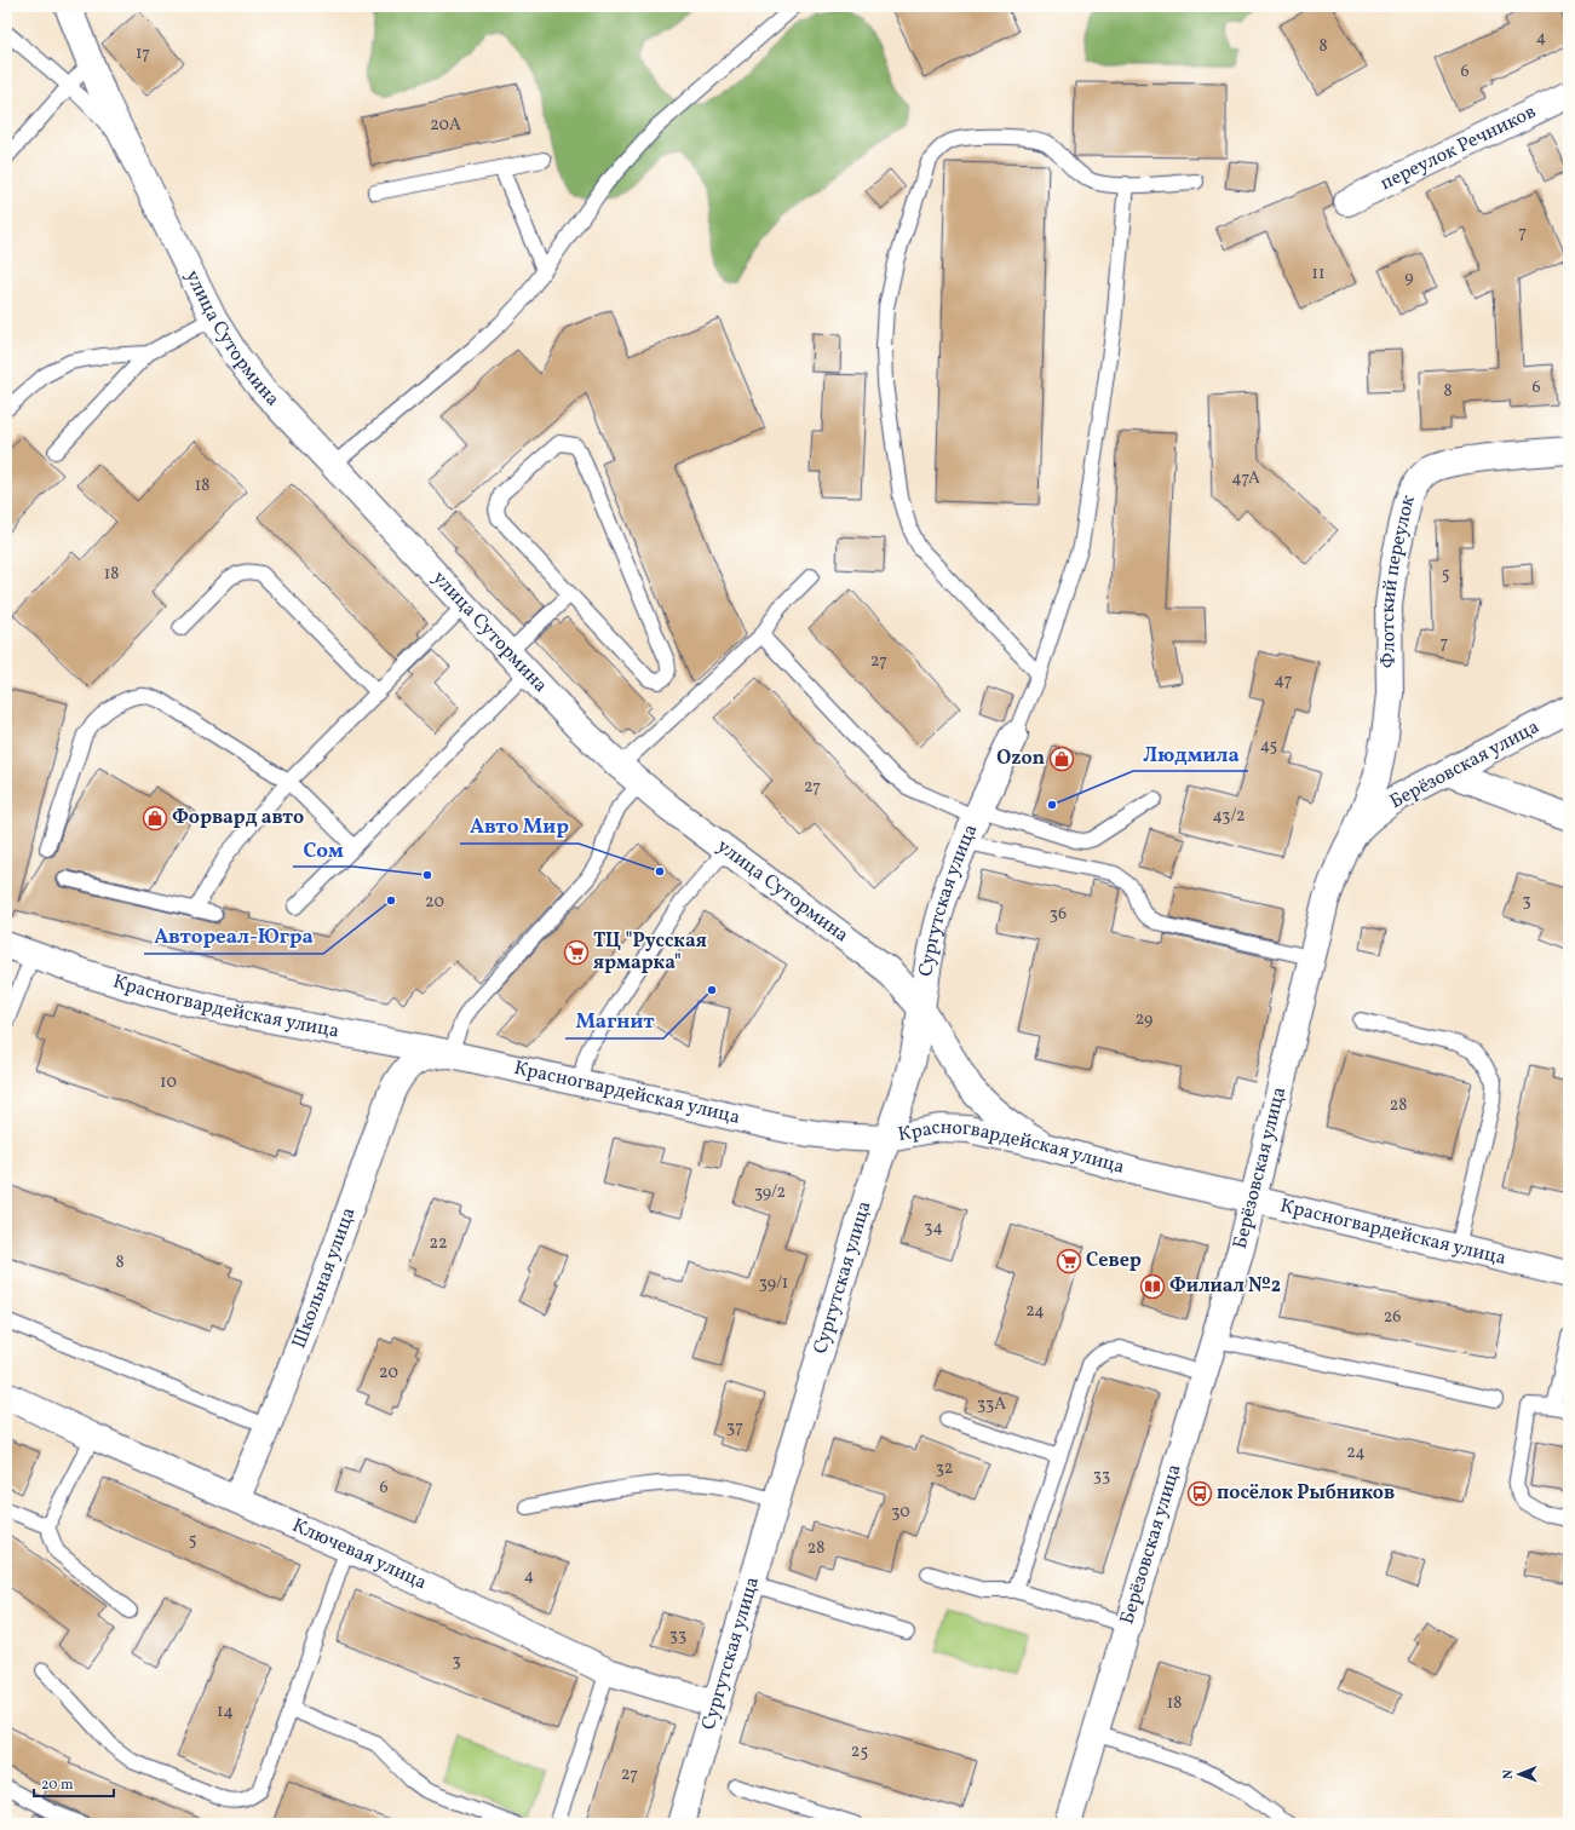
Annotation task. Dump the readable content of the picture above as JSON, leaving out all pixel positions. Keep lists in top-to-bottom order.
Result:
{
  "streets": {
    "street": [
      "переулок Речников",
      "улица Сутормина",
      "Флотский переулок",
      "Берёзовская улица",
      "Сургутская улица",
      "Красногвардейская улица",
      "Школьная улица",
      "Ключевая улица"
    ]
  },
  "crossings": [
    ["улица Сутормина", "Сургутская улица"],
    ["улица Сутормина", "Красногвардейская улица"],
    ["Флотский переулок", "Берёзовская улица"],
    ["Берёзовская улица", "Красногвардейская улица"],
    ["Сургутская улица", "Красногвардейская улица"],
    ["Сургутская улица", "Ключевая улица"],
    ["Красногвардейская улица", "Школьная улица"],
    ["Школьная улица", "Ключевая улица"]
  ],
  "places": {
    "shop": ["Ozon", "Форвард авто"],
    "other": [
      "Людмила",
      "Авто Мир",
      "Сом",
      "Автореал-Югра",
      "Магнит"
    ],
    "supermarket": ["ТЦ \"Русская ярмарка\"", "Север"],
    "library": ["Филиал №2"],
    "bus stop": ["посёлок Рыбников"]
  },
  "house_numbers": [
    "4",
    "8",
    "17",
    "6",
    "20А",
    "7",
    "11",
    "9",
    "6",
    "8",
    "47А",
    "18",
    "18",
    "5",
    "7",
    "27",
    "47",
    "45",
    "27",
    "43/2",
    "3",
    "20",
    "36",
    "29",
    "10",
    "28",
    "39/2",
    "34",
    "22",
    "8",
    "39/1",
    "24",
    "26",
    "20",
    "33А",
    "37",
    "24",
    "32",
    "33",
    "6",
    "30",
    "5",
    "28",
    "4",
    "33",
    "3",
    "18",
    "14",
    "25",
    "27"
  ],
  "scale_bar": "20 m",
  "north": "left"
}
